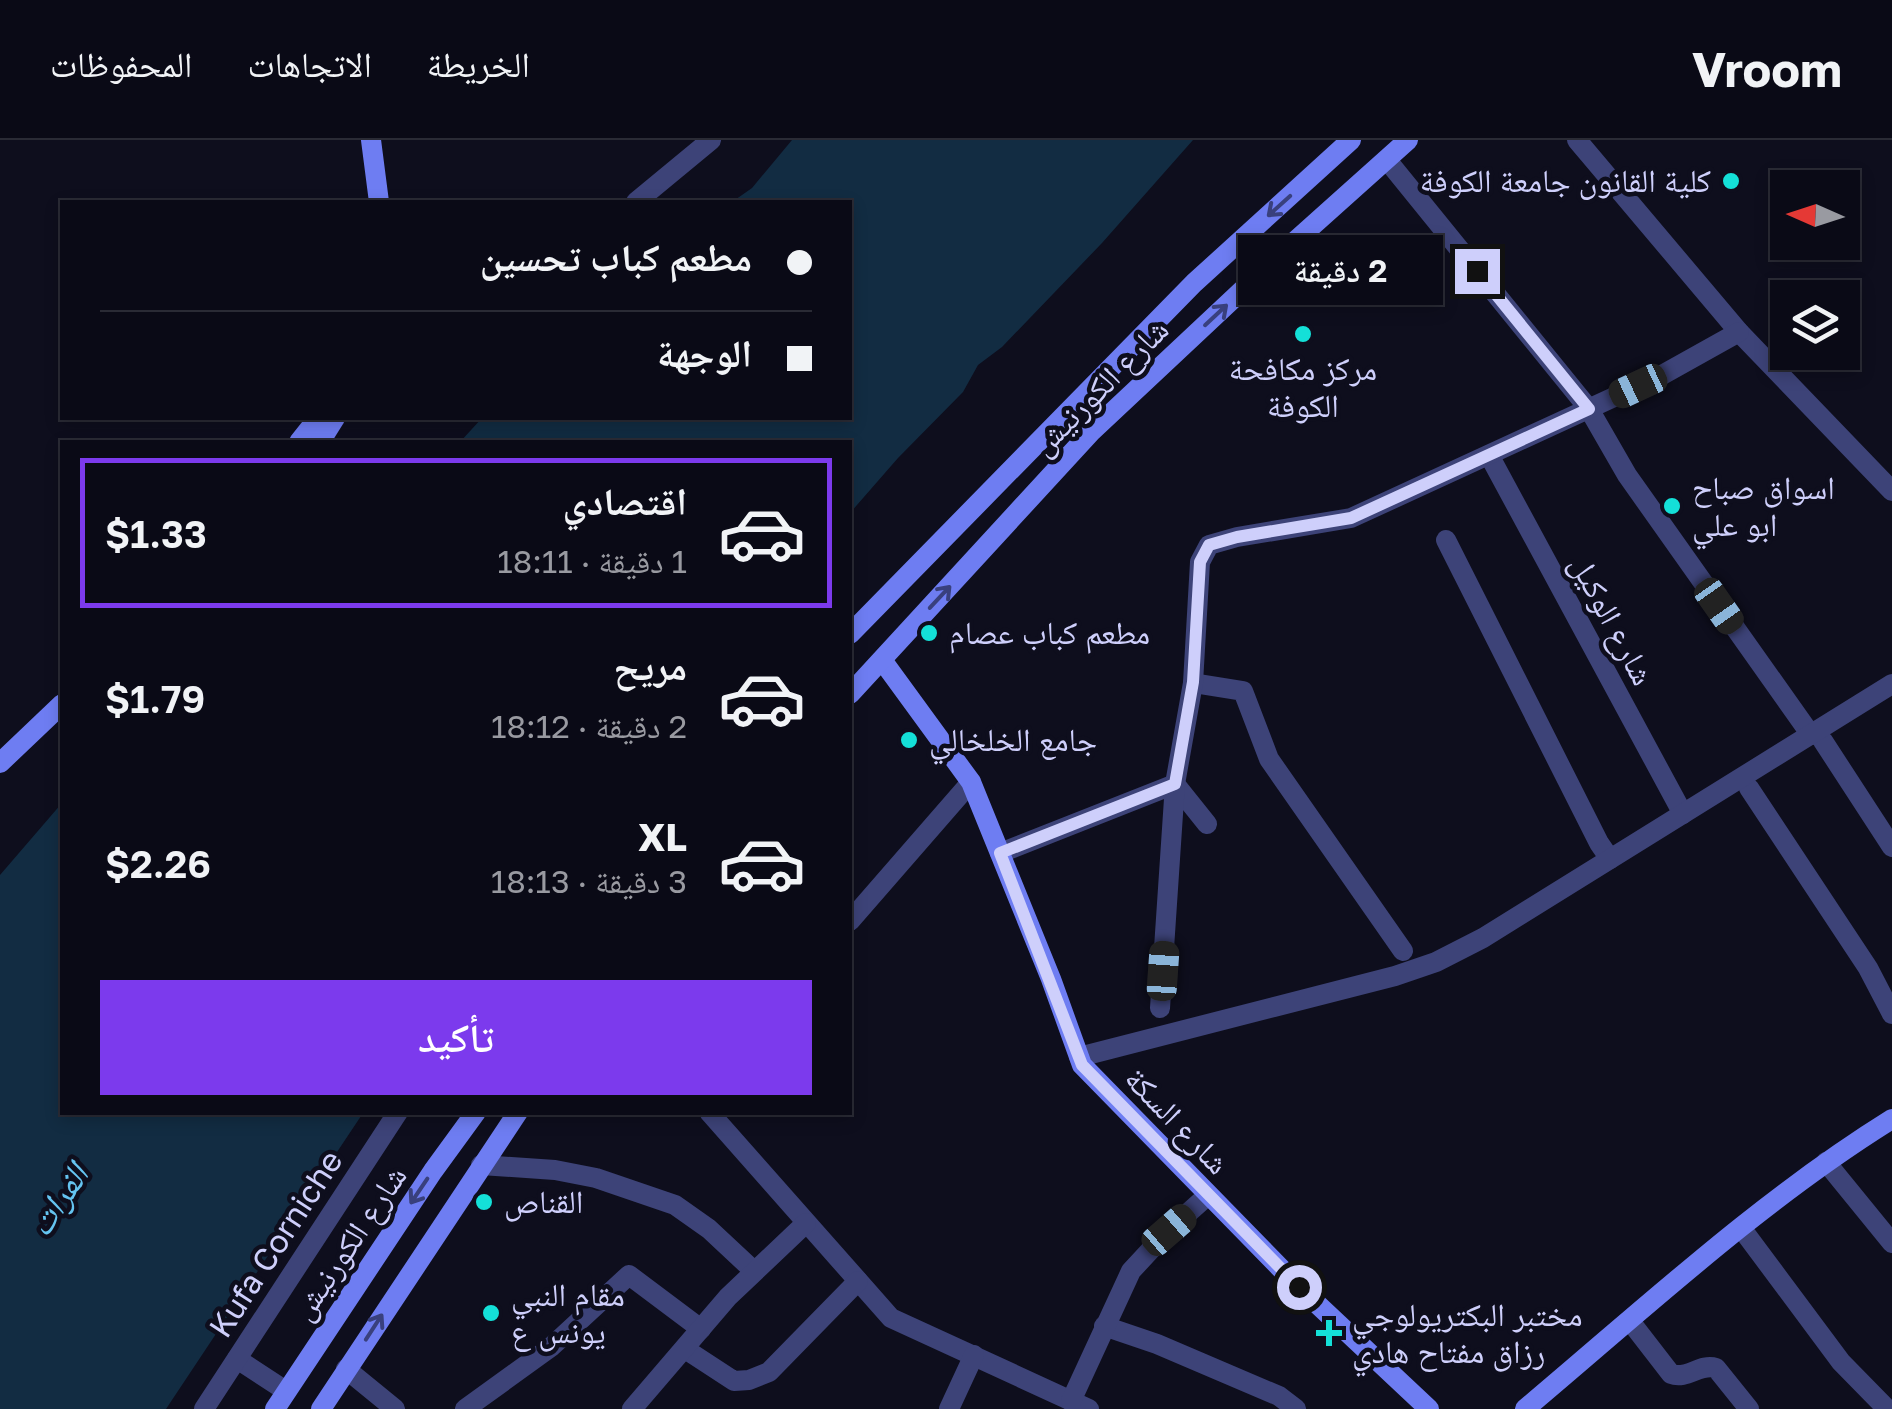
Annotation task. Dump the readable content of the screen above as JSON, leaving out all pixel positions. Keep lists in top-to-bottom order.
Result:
{
  "streets": {
    "street": [
      "شارع الكورنيش",
      "شارع الوكيل",
      "شارع السكة",
      "Kufa Corniche"
    ]
  },
  "crossings": [
    ["شارع الكورنيش", "شارع السكة"]
  ],
  "water": ["الفرات"],
  "places": {
    "other": [
      "كلية القانون جامعة الكوفة",
      "مركز مكافحة الكوفة",
      "اسواق صباح ابو علي",
      "مطعم كباب عصام",
      "جامع الخلخالي",
      "القناص",
      "مقام النبي يونس ع"
    ],
    "health": ["مختبر البكتريولوجي رزاق مفتاح هادي"]
  },
  "north": "left",
  "page": {
    "header": "Vroom",
    "nav": ["الخريطة", "الاتجاهات", "المحفوظات"],
    "banner": ["مطعم كباب تحسين", "الوجهة"],
    "bubble": "2 دقيقة",
    "list": [
      {
        "name": "اقتصادي",
        "note": "1 دقيقة · 18:11",
        "value": "$1.33"
      },
      {
        "name": "مريح",
        "note": "2 دقيقة · 18:12",
        "value": "$1.79"
      },
      {
        "name": "XL",
        "note": "3 دقيقة · 18:13",
        "value": "$2.26"
      }
    ],
    "buttons": "تأكيد"
  }
}
